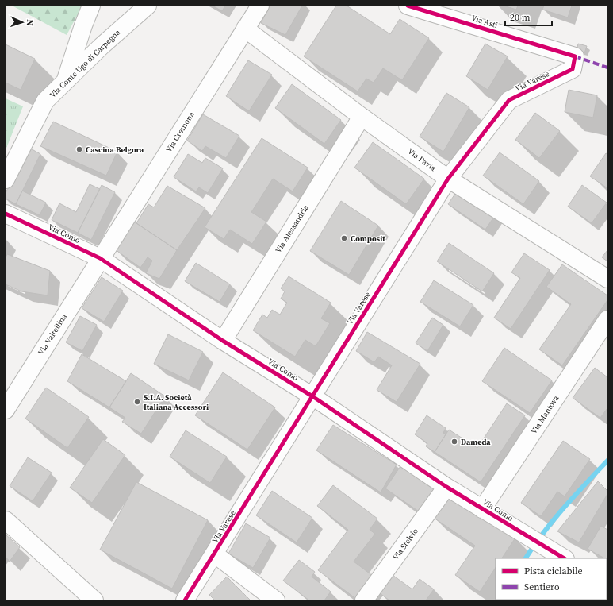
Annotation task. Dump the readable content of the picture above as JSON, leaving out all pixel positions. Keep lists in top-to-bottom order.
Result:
{
  "streets": {
    "street": [
      "Via Asti",
      "Via Conte Ugo di Carpegna",
      "Via Varese",
      "Via Cremona",
      "Via Pavia",
      "Via Alessandria",
      "Via Como",
      "Via Valtellina",
      "Via Mantova",
      "Via Stelvio"
    ]
  },
  "crossings": [
    ["Via Asti", "Via Varese"],
    ["Via Varese", "Via Pavia"],
    ["Via Varese", "Via Como"],
    ["Via Cremona", "Via Pavia"],
    ["Via Cremona", "Via Como"],
    ["Via Cremona", "Via Valtellina"],
    ["Via Pavia", "Via Alessandria"],
    ["Via Alessandria", "Via Como"],
    ["Via Como", "Via Valtellina"],
    ["Via Como", "Via Mantova"],
    ["Via Como", "Via Stelvio"]
  ],
  "places": [
    "Cascina Belgora",
    "Composit",
    "S.I.A. Società Italiana Accessori",
    "Dameda"
  ],
  "legend": ["Pista ciclabile", "Sentiero"],
  "scale_bar": "20 m",
  "north": "right"
}
